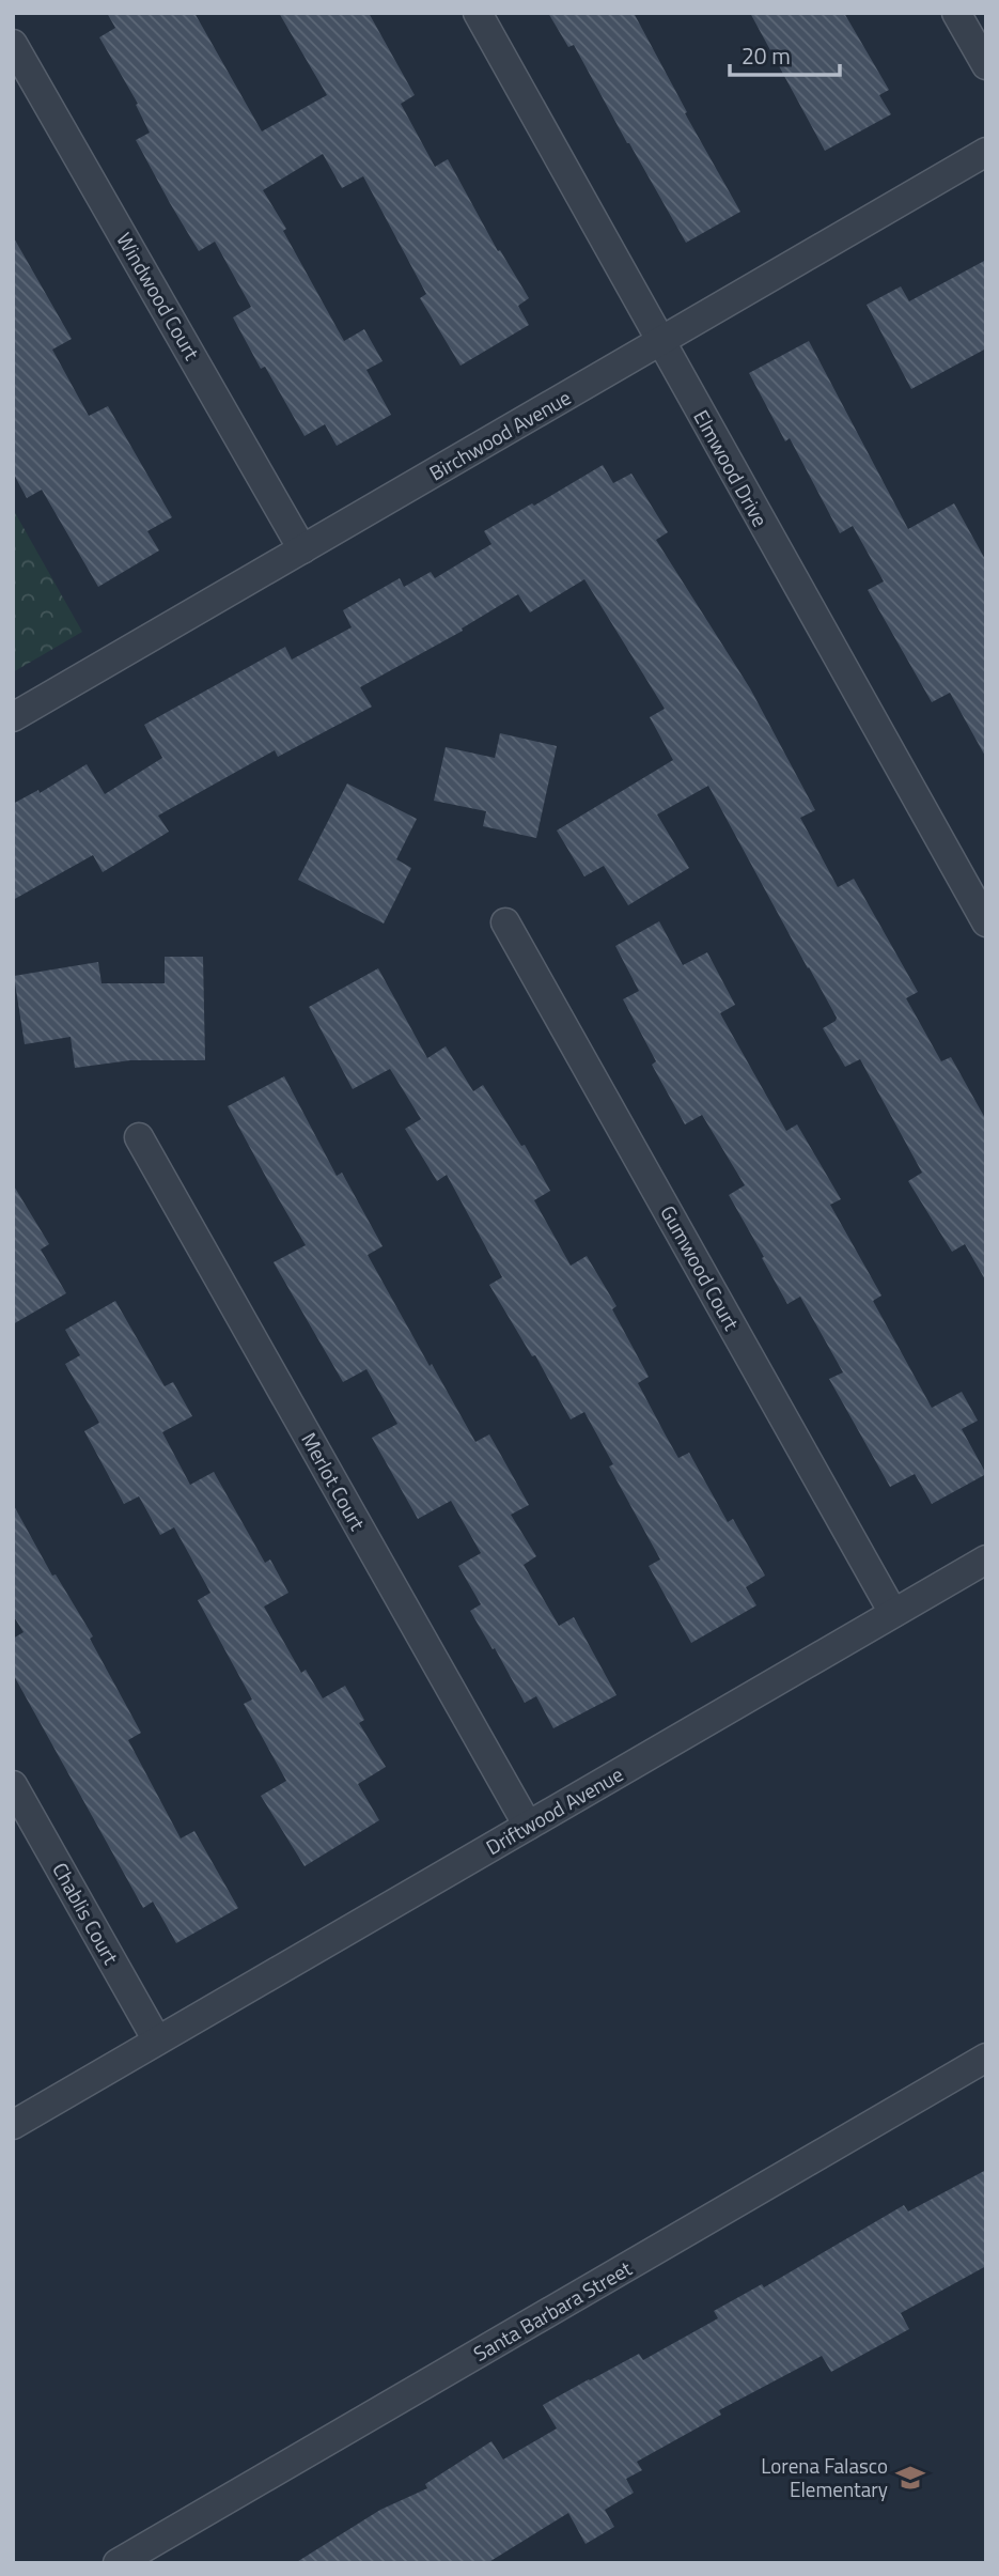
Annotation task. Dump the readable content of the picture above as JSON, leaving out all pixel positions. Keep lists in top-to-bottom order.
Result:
{
  "streets": {
    "street": [
      "Windwood Court",
      "Birchwood Avenue",
      "Elmwood Drive",
      "Gumwood Court",
      "Merlot Court",
      "Driftwood Avenue",
      "Chablis Court",
      "Santa Barbara Street"
    ]
  },
  "crossings": [
    ["Windwood Court", "Birchwood Avenue"],
    ["Birchwood Avenue", "Elmwood Drive"],
    ["Gumwood Court", "Driftwood Avenue"],
    ["Merlot Court", "Driftwood Avenue"],
    ["Driftwood Avenue", "Chablis Court"]
  ],
  "places": {
    "school or university": ["Lorena Falasco Elementary"]
  },
  "scale_bar": "20 m"
}
